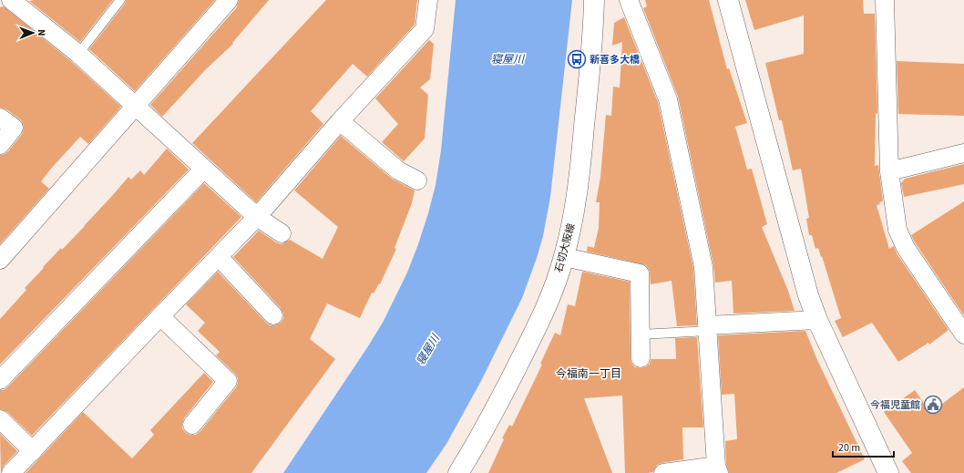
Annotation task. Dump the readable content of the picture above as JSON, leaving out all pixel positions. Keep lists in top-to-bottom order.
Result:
{
  "streets": {
    "main road": ["石切大阪線"]
  },
  "districts": ["今福南一丁目"],
  "water": ["寝屋川"],
  "places": {
    "bus stop": ["新喜多大橋"],
    "public building": ["今福児童館"]
  },
  "scale_bar": "20 m",
  "north": "right"
}
